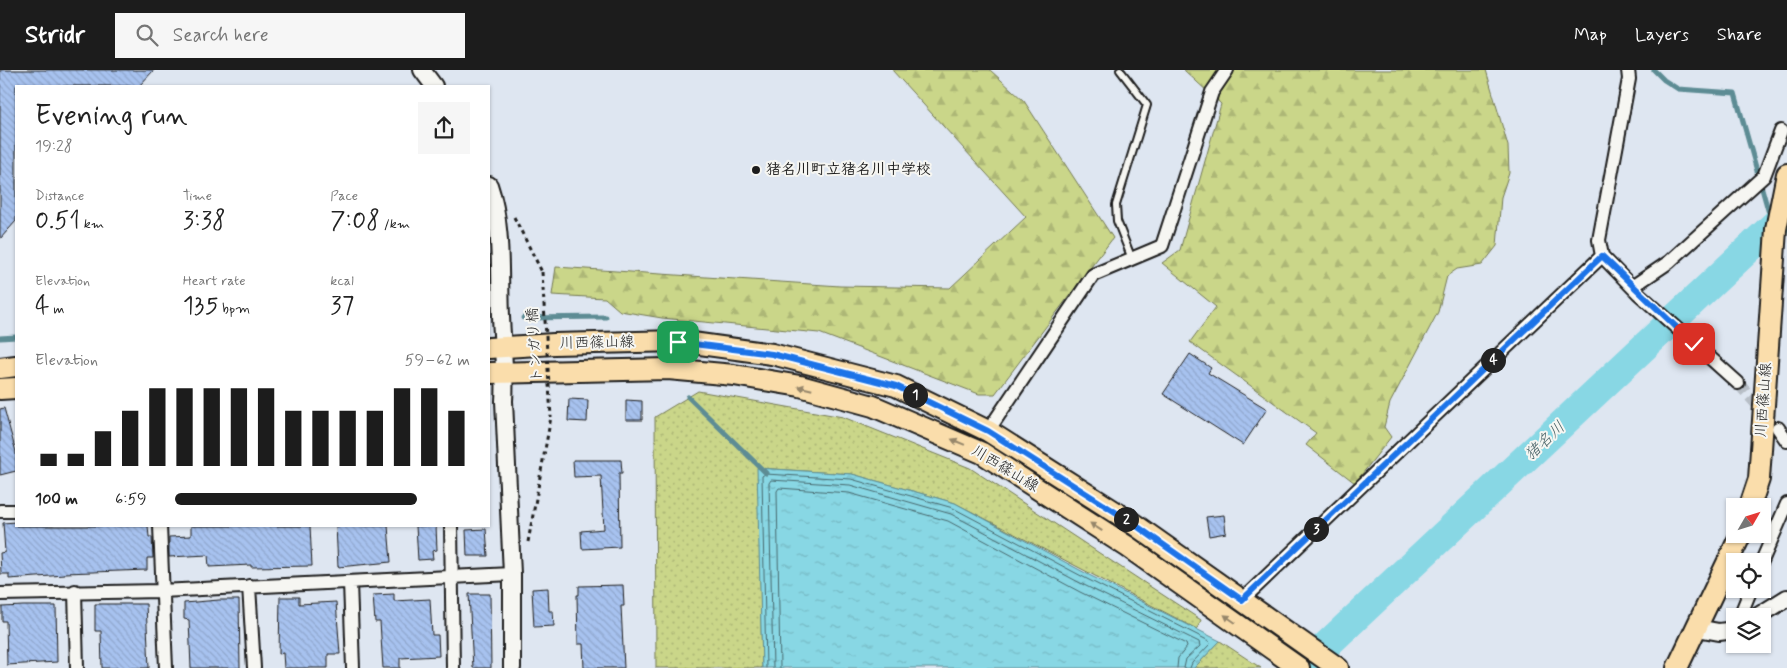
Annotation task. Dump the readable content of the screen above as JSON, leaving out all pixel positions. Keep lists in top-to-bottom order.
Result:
{
  "streets": {
    "main road": ["川西篠山線"],
    "path": ["トンガリ橋"]
  },
  "water": ["猪名川"],
  "places": ["猪名川町立猪名川中学校"],
  "north": "top right",
  "page": {
    "header": "Stridr",
    "search": "Search here",
    "nav": ["Map", "Layers", "Share"],
    "heading": ["Evening run", "19:28"],
    "stats": [
      ["Distance", "0.51 km"],
      ["Time", "3:38"],
      ["Pace", "7:08 /km"],
      ["Elevation", "4 m"],
      ["Heart rate", "135 bpm"],
      ["kcal", "37"]
    ],
    "chart": ["Elevation", "59–62 m"],
    "pins": [
      "4",
      "1",
      "2",
      "3"
    ],
    "list": [
      {
        "name": "100 m",
        "note": "6:59"
      }
    ]
  }
}
